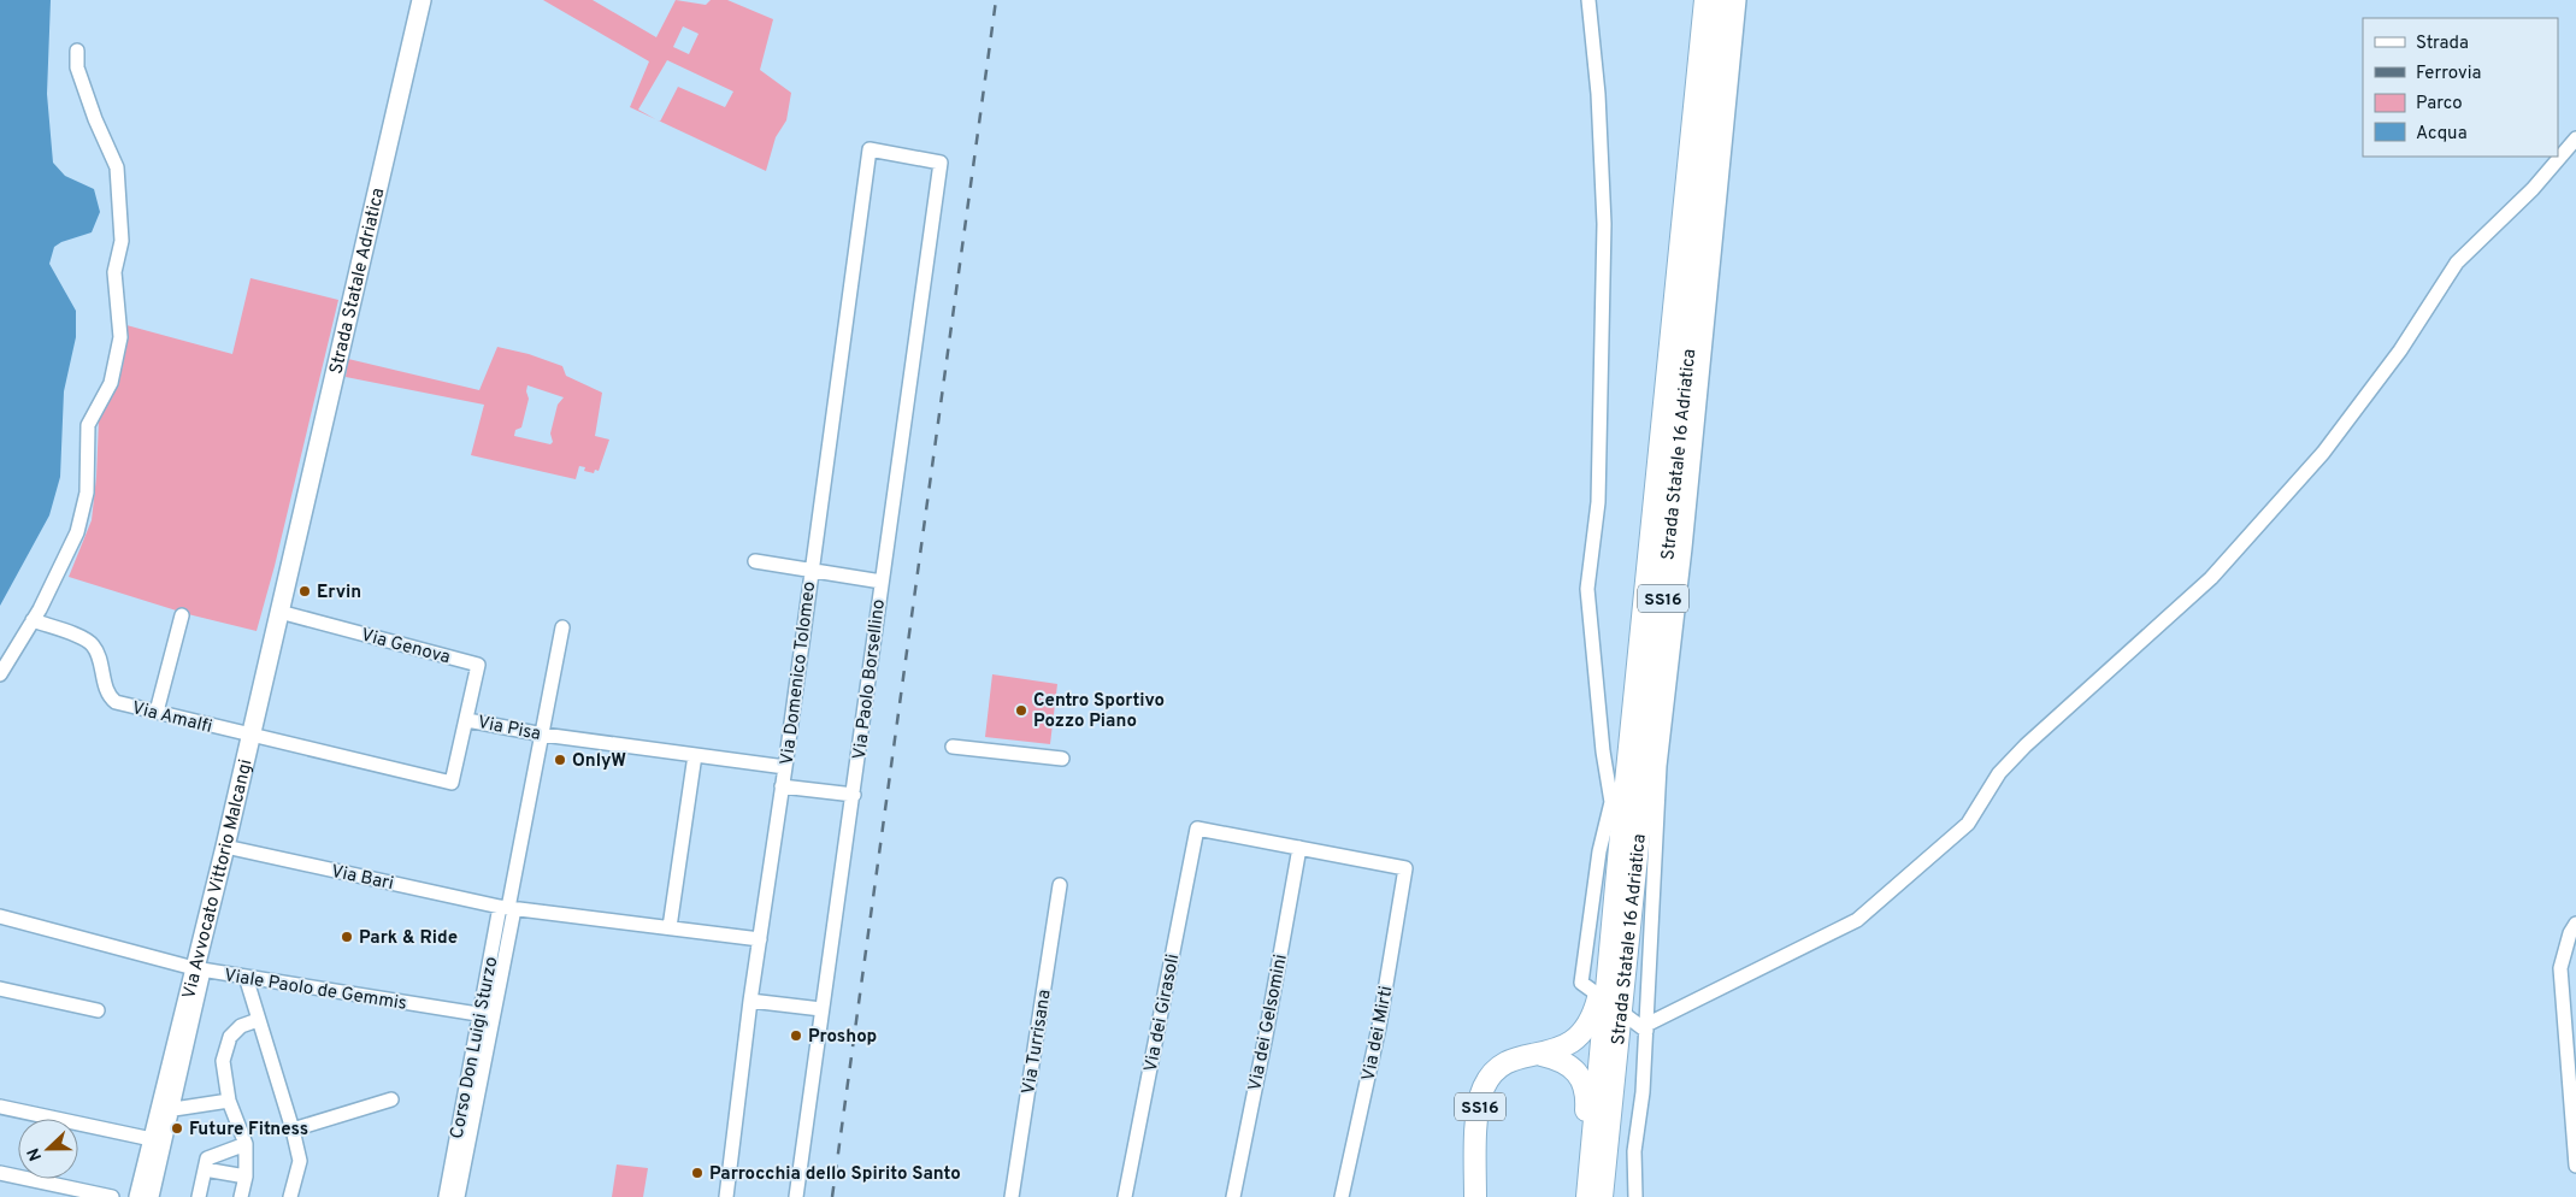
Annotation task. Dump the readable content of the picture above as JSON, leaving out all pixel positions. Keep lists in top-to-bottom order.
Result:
{
  "streets": {
    "highway": ["Strada Statale 16 Adriatica", "SS16"],
    "main road": ["Strada Statale Adriatica", "Via Avvocato Vittorio Malcangi"],
    "street": [
      "Via Genova",
      "Via Domenico Tolomeo",
      "Via Paolo Borsellino",
      "Via Amalfi",
      "Via Pisa",
      "Via Bari",
      "Viale Paolo de Gemmis",
      "Via dei Girasoli",
      "Via dei Gelsomini",
      "Via dei Mirti",
      "Via Turrisana",
      "Corso Don Luigi Sturzo"
    ]
  },
  "crossings": [
    ["Strada Statale Adriatica", "Via Avvocato Vittorio Malcangi"],
    ["Strada Statale 16 Adriatica", "SS16"],
    ["Via Genova", "Via Pisa"],
    ["Via Genova", "Via Avvocato Vittorio Malcangi"],
    ["Via Domenico Tolomeo", "Via Paolo Borsellino"],
    ["Via Domenico Tolomeo", "Via Pisa"],
    ["Via Domenico Tolomeo", "Via Bari"],
    ["Via Amalfi", "Via Pisa"],
    ["Via Amalfi", "Via Avvocato Vittorio Malcangi"],
    ["Via Pisa", "Via Avvocato Vittorio Malcangi"],
    ["Via Pisa", "Corso Don Luigi Sturzo"],
    ["Via Bari", "Via Avvocato Vittorio Malcangi"],
    ["Via Bari", "Corso Don Luigi Sturzo"],
    ["Via Avvocato Vittorio Malcangi", "Viale Paolo de Gemmis"],
    ["Viale Paolo de Gemmis", "Corso Don Luigi Sturzo"],
    ["Via dei Girasoli", "Via dei Gelsomini"],
    ["Via dei Girasoli", "Via dei Mirti"],
    ["Via dei Gelsomini", "Via dei Mirti"]
  ],
  "places": [
    "Ervin",
    "Centro Sportivo Pozzo Piano",
    "OnlyW",
    "Park & Ride",
    "Proshop",
    "Future Fitness",
    "Parrocchia dello Spirito Santo"
  ],
  "legend": [
    "Strada",
    "Ferrovia",
    "Parco",
    "Acqua"
  ],
  "north": "left"
}
